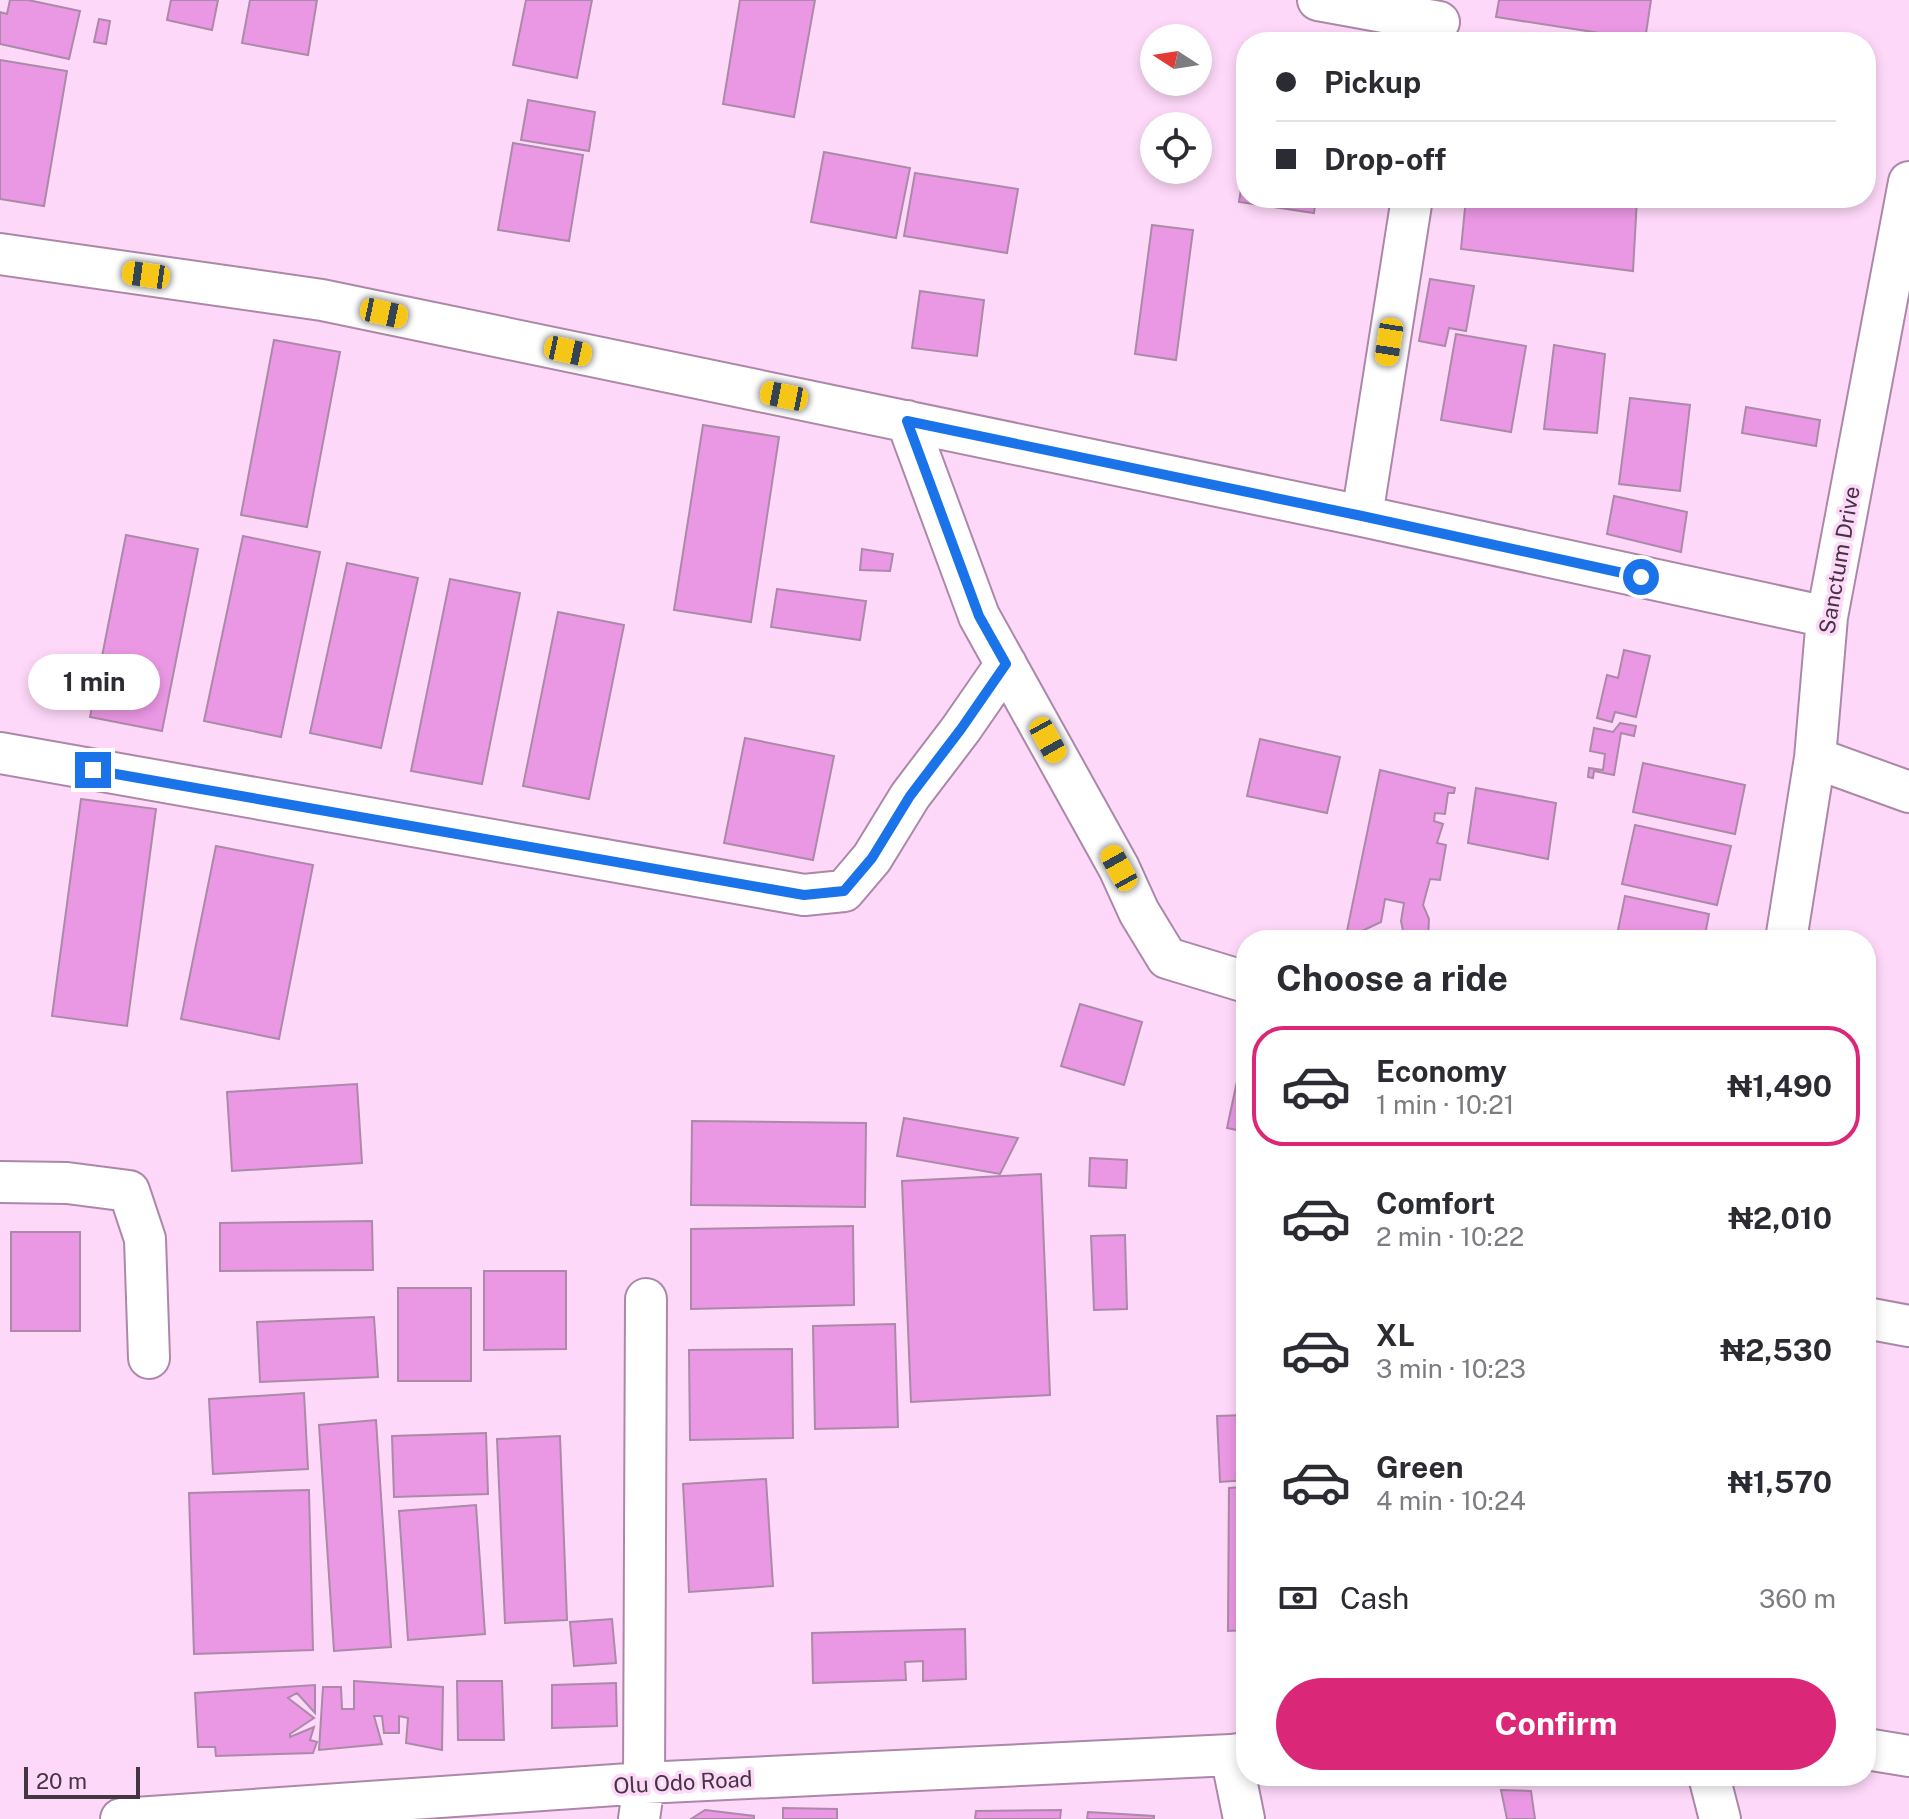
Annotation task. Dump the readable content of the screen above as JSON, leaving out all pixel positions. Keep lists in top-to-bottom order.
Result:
{
  "streets": {
    "street": ["Sanctum Drive", "Olu Odo Road"]
  },
  "scale_bar": "20 m",
  "north": "left",
  "page": {
    "banner": ["Pickup", "Drop-off"],
    "bubble": "1 min",
    "heading": "Choose a ride",
    "list": [
      {
        "name": "Economy",
        "note": "1 min · 10:21",
        "value": "₦1,490"
      },
      {
        "name": "Comfort",
        "note": "2 min · 10:22",
        "value": "₦2,010"
      },
      {
        "name": "XL",
        "note": "3 min · 10:23",
        "value": "₦2,530"
      },
      {
        "name": "Green",
        "note": "4 min · 10:24",
        "value": "₦1,570"
      }
    ],
    "pay": ["Cash", "360 m"],
    "buttons": "Confirm",
    "scale": "20 m"
  }
}
